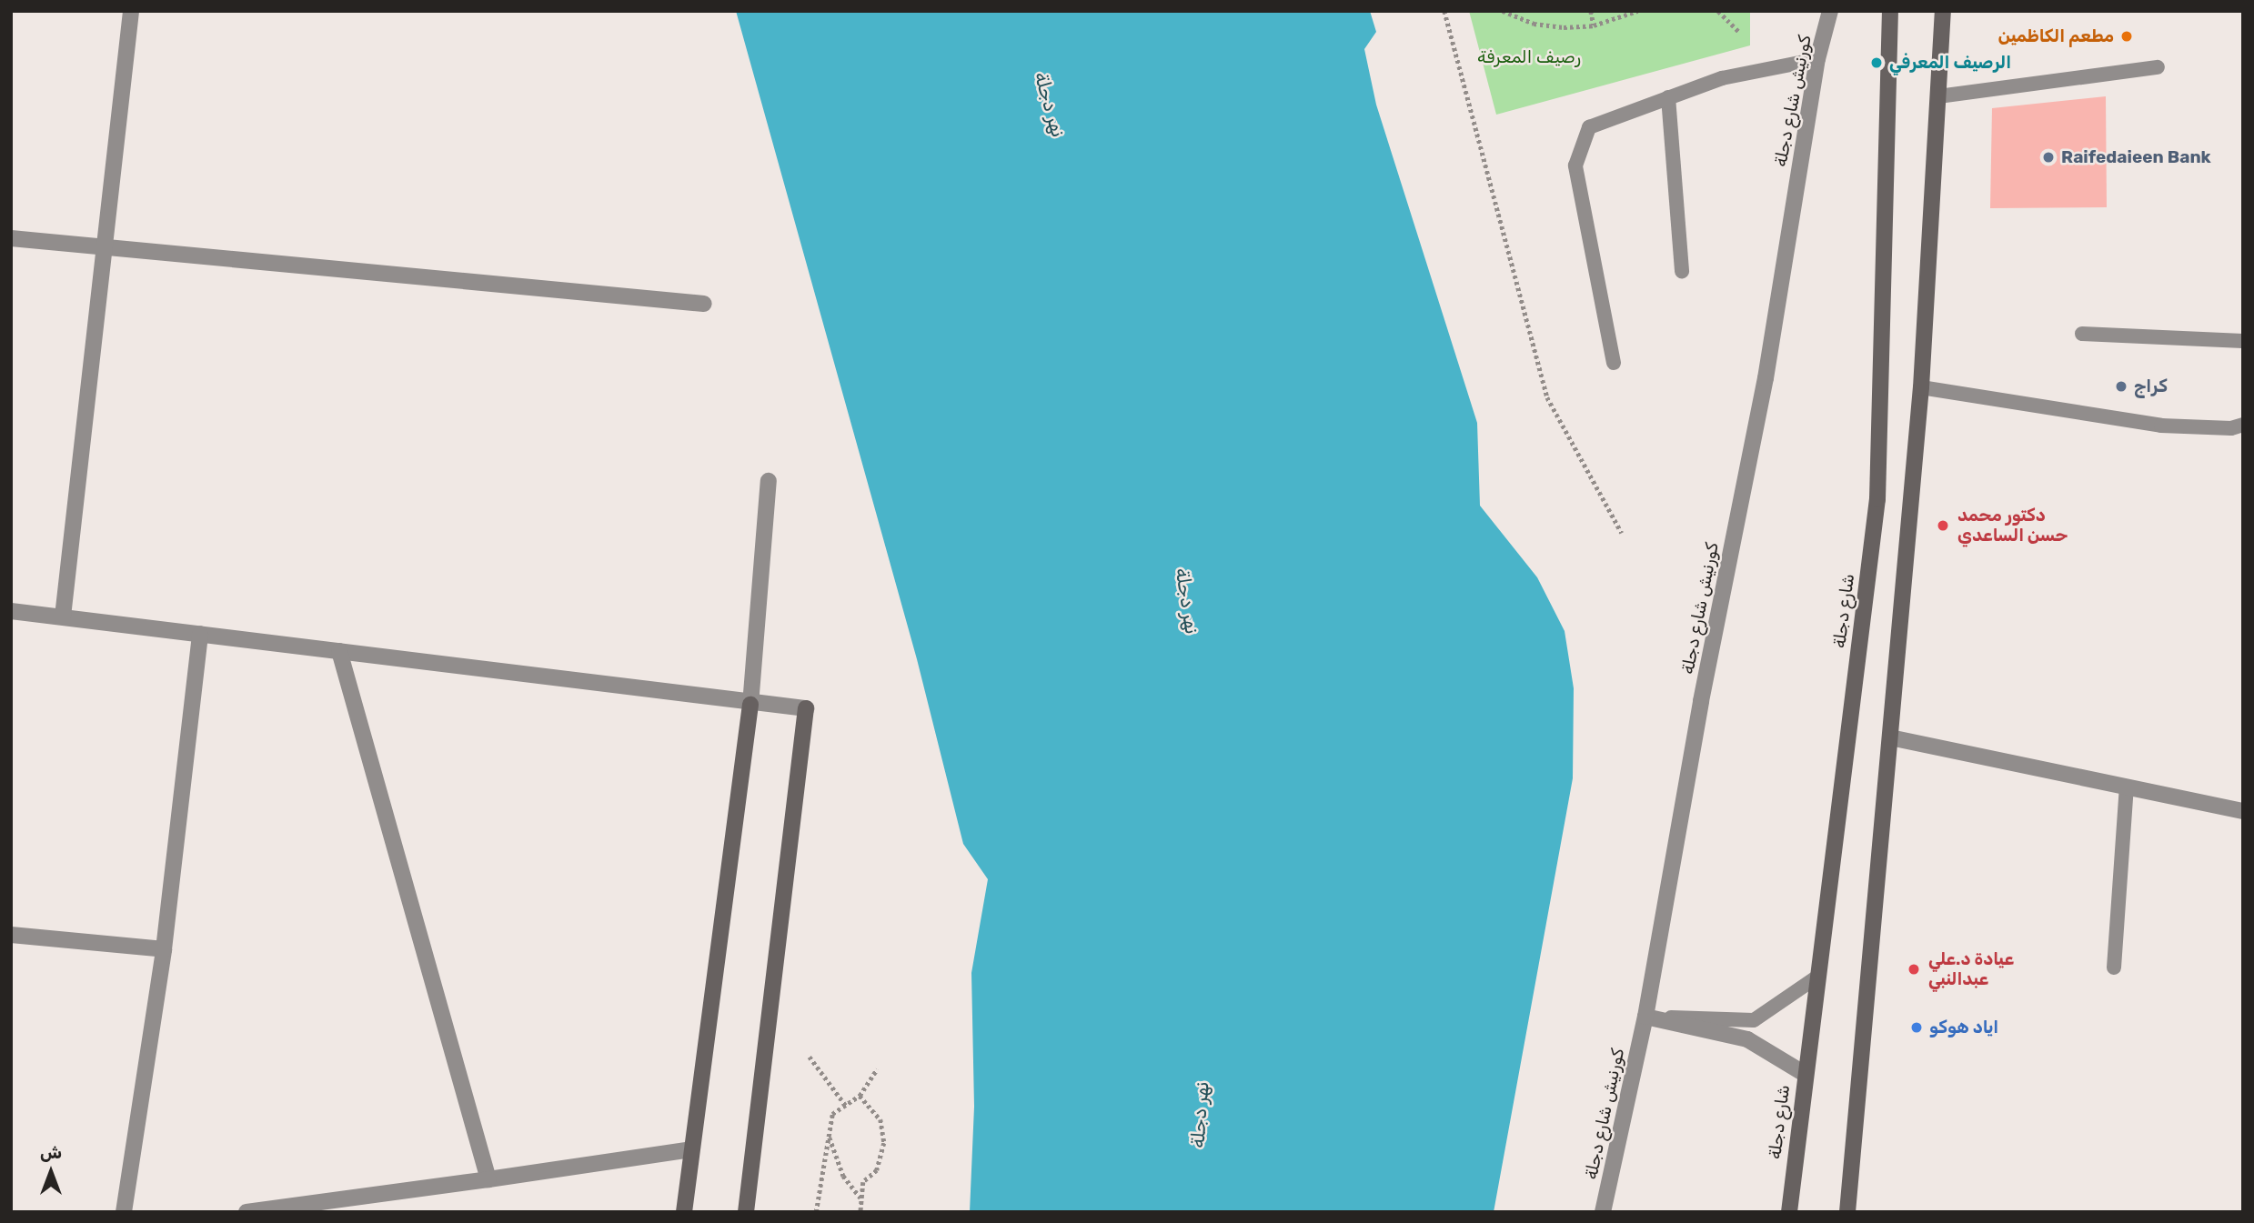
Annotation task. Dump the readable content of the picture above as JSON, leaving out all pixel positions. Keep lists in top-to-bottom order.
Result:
{
  "streets": {
    "main road": ["شارع دجلة"],
    "street": ["كورنيش شارع دجلة"]
  },
  "water": ["نهر دجلة"],
  "parks": ["رصيف المعرفة"],
  "places": [
    "مطعم الكاظمين",
    "الرصيف المعرفي",
    "Raifedaieen Bank",
    "كراج",
    "دكتور محمد حسن الساعدي",
    "عيادة د.علي عبدالنبي",
    "اياد هوكو"
  ],
  "north": "top"
}
